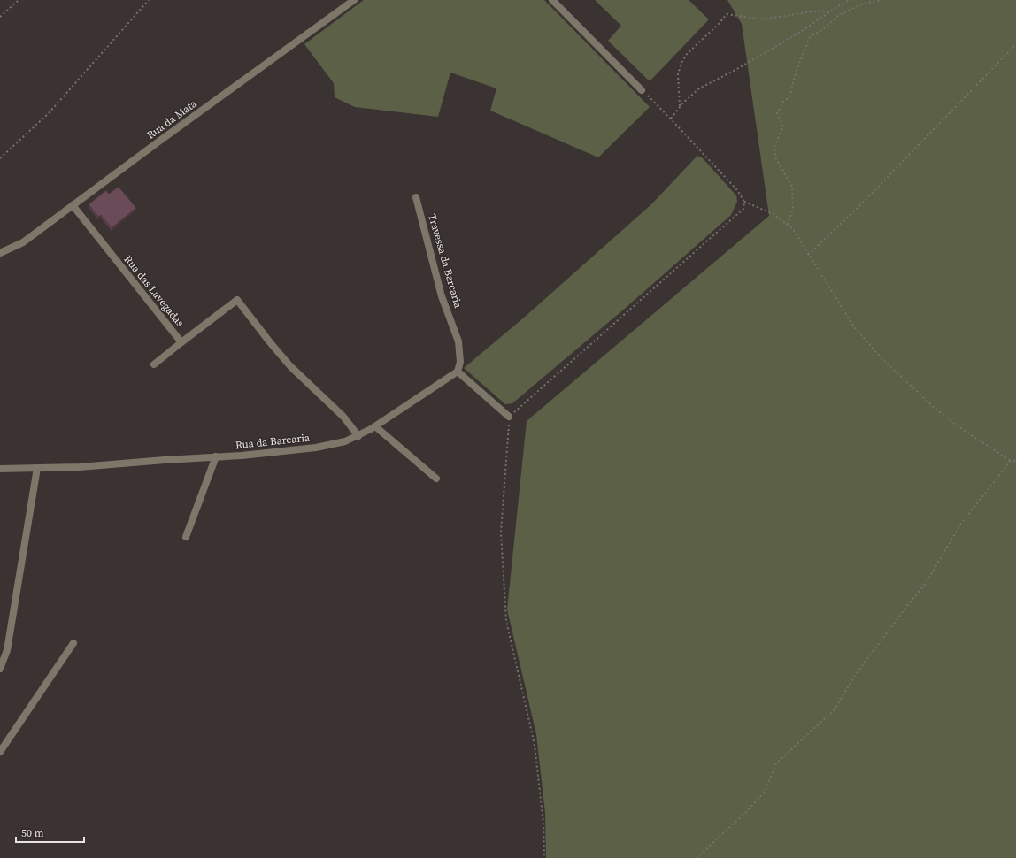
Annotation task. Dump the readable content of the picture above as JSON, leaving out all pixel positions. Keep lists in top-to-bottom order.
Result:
{
  "streets": {
    "street": [
      "Rua da Mata",
      "Travessa da Barcaria",
      "Rua das Lavegadas",
      "Rua da Barcaria"
    ]
  },
  "crossings": [
    ["Rua da Mata", "Rua das Lavegadas"],
    ["Travessa da Barcaria", "Rua da Barcaria"],
    ["Rua das Lavegadas", "Rua da Barcaria"]
  ],
  "scale_bar": "50 m"
}
